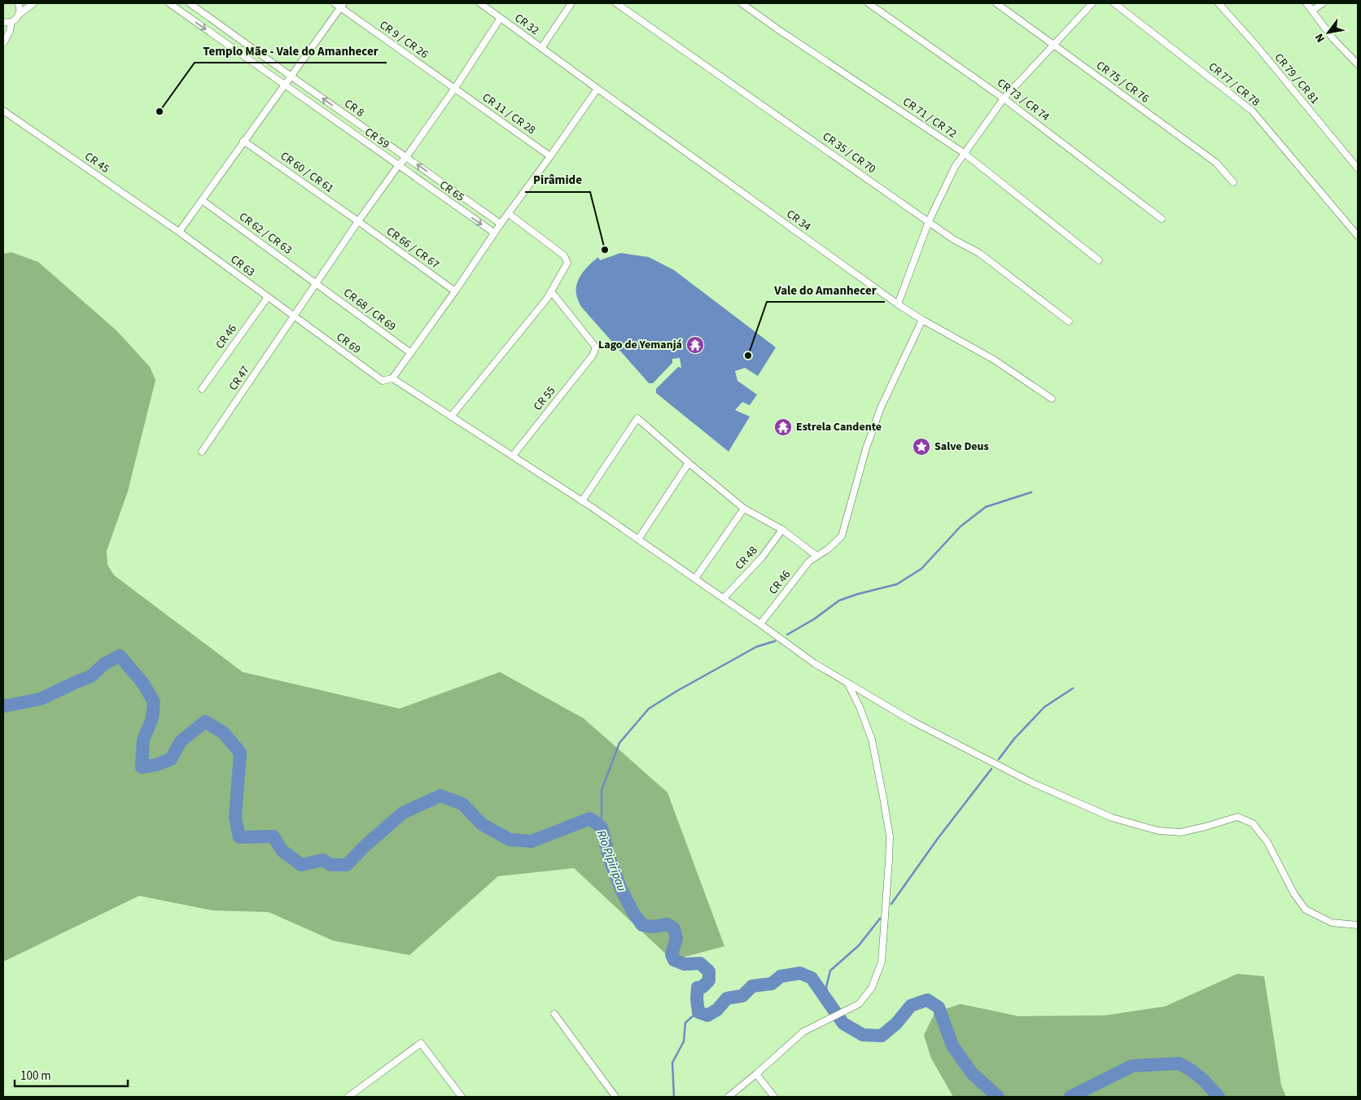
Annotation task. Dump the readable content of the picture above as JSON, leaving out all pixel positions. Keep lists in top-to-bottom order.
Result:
{
  "streets": {
    "street": [
      "CR 32",
      "CR 9 / CR 26",
      "CR 79 / CR 81",
      "CR 75 / CR 76",
      "CR 77 / CR 78",
      "CR 73 / CR 74",
      "CR 8",
      "CR 11 / CR 28",
      "CR 71 / CR 72",
      "CR 59",
      "CR 35 / CR 70",
      "CR 45",
      "CR 60 / CR 61",
      "CR 65",
      "CR 34",
      "CR 62 / CR 63",
      "CR 66 / CR 67",
      "CR 63",
      "CR 68 / CR 69",
      "CR 46",
      "CR 69",
      "CR 47",
      "CR 55",
      "CR 48"
    ]
  },
  "crossings": [
    ["CR 32", "CR 34"],
    ["CR 32", "CR 47"],
    ["CR 9 / CR 26", "CR 11 / CR 28"],
    ["CR 9 / CR 26", "CR 47"],
    ["CR 8", "CR 47"],
    ["CR 11 / CR 28", "CR 47"],
    ["CR 59", "CR 65"],
    ["CR 59", "CR 47"],
    ["CR 45", "CR 63"],
    ["CR 60 / CR 61", "CR 66 / CR 67"],
    ["CR 60 / CR 61", "CR 47"],
    ["CR 65", "CR 47"],
    ["CR 34", "CR 46"],
    ["CR 62 / CR 63", "CR 68 / CR 69"],
    ["CR 62 / CR 63", "CR 47"],
    ["CR 66 / CR 67", "CR 47"],
    ["CR 63", "CR 46"],
    ["CR 63", "CR 69"],
    ["CR 63", "CR 47"],
    ["CR 68 / CR 69", "CR 47"],
    ["CR 69", "CR 47"]
  ],
  "one_way": ["CR 8", "CR 59", "CR 65"],
  "water": ["Rio Pipiripau"],
  "places": {
    "other": ["Templo Mãe - Vale do Amanhecer", "Pirâmide", "Vale do Amanhecer"],
    "temple": ["Lago de Yemanjá", "Estrela Candente"],
    "place": ["Salve Deus"]
  },
  "scale_bar": "100 m",
  "north": "bottom left"
}
